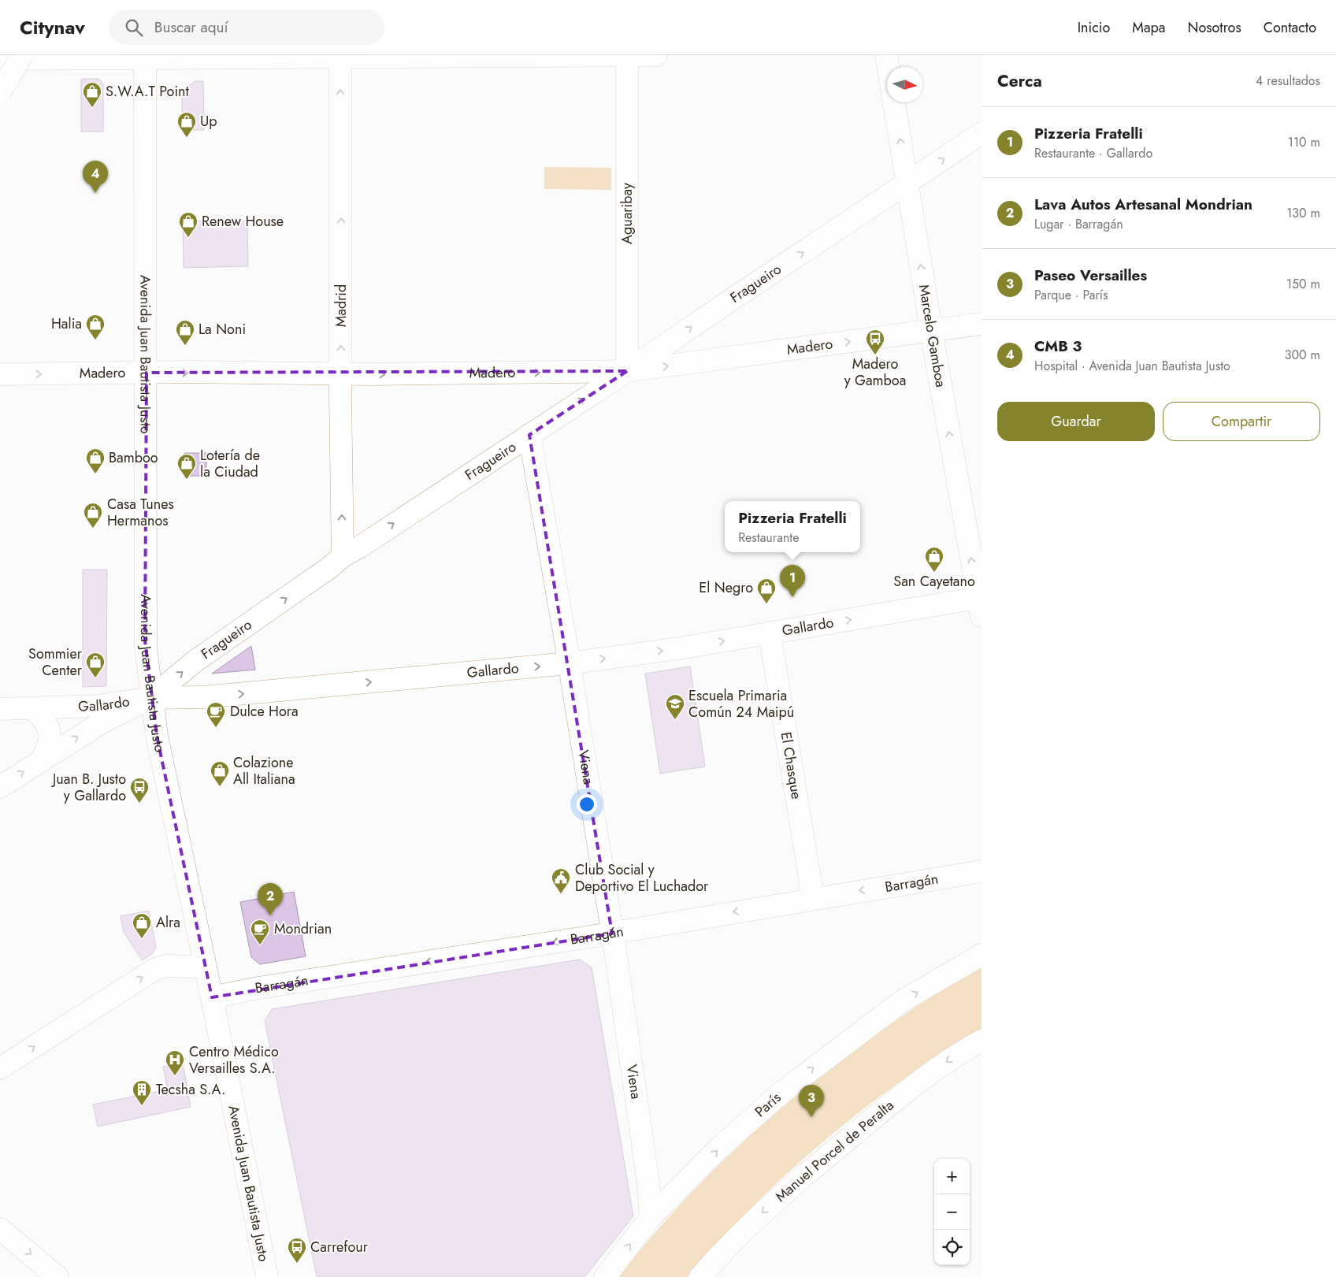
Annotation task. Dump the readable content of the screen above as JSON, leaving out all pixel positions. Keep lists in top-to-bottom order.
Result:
{
  "streets": {
    "main road": [
      "Aguaribay",
      "Fragueiro",
      "Madrid",
      "Marcelo Gamboa",
      "Madero",
      "Avenida Juan Bautista Justo",
      "Gallardo",
      "El Chasque",
      "Viena",
      "Barragán",
      "París",
      "Manuel Porcel de Peralta"
    ]
  },
  "crossings": [
    ["Aguaribay", "Fragueiro"],
    ["Aguaribay", "Madero"],
    ["Fragueiro", "Madrid"],
    ["Fragueiro", "Marcelo Gamboa"],
    ["Fragueiro", "Madero"],
    ["Fragueiro", "Avenida Juan Bautista Justo"],
    ["Fragueiro", "Gallardo"],
    ["Fragueiro", "Viena"],
    ["Madrid", "Madero"],
    ["Marcelo Gamboa", "Madero"],
    ["Marcelo Gamboa", "Gallardo"],
    ["Madero", "Avenida Juan Bautista Justo"],
    ["Avenida Juan Bautista Justo", "Gallardo"],
    ["Avenida Juan Bautista Justo", "Barragán"],
    ["Gallardo", "El Chasque"],
    ["Gallardo", "Viena"],
    ["El Chasque", "Barragán"],
    ["Viena", "Barragán"],
    ["Viena", "París"]
  ],
  "one_way": [
    "Fragueiro",
    "Madrid",
    "Marcelo Gamboa",
    "Madero",
    "Gallardo",
    "Barragán",
    "París",
    "Manuel Porcel de Peralta"
  ],
  "places": {
    "shop": [
      "S.W.A.T Point",
      "Up",
      "Renew House",
      "Halia",
      "La Noni",
      "Bamboo",
      "Lotería de la Ciudad",
      "Casa Tunes Hermanos",
      "San Cayetano",
      "El Negro",
      "Sommier Center",
      "Colazione All Italiana",
      "Alra"
    ],
    "bus stop": ["Madero y Gamboa", "Juan B. Justo y Gallardo", "Carrefour"],
    "school or university": ["Escuela Primaria Común 24 Maipú"],
    "cafe": ["Dulce Hora", "Mondrian"],
    "public building": ["Club Social y Deportivo El Luchador"],
    "hospital": ["Centro Médico Versailles S.A."],
    "building": ["Tecsha S.A."]
  },
  "north": "right",
  "page": {
    "header": "Citynav",
    "search": "Buscar aquí",
    "nav": [
      "Inicio",
      "Mapa",
      "Nosotros",
      "Contacto"
    ],
    "heading": ["Cerca", "4 resultados"],
    "list": [
      {
        "mark": "1",
        "name": "Pizzeria Fratelli",
        "note": "Restaurante · Gallardo",
        "value": "110 m"
      },
      {
        "mark": "2",
        "name": "Lava Autos Artesanal Mondrian",
        "note": "Lugar · Barragán",
        "value": "130 m"
      },
      {
        "mark": "3",
        "name": "Paseo Versailles",
        "note": "Parque · París",
        "value": "150 m"
      },
      {
        "mark": "4",
        "name": "CMB 3",
        "note": "Hospital · Avenida Juan Bautista Justo",
        "value": "300 m"
      }
    ],
    "pins": [
      "4",
      "1",
      "2",
      "3"
    ],
    "buttons": ["Guardar", "Compartir"],
    "popup": ["Pizzeria Fratelli", "Restaurante"],
    "map_buttons": ["+", "−"]
  }
}
